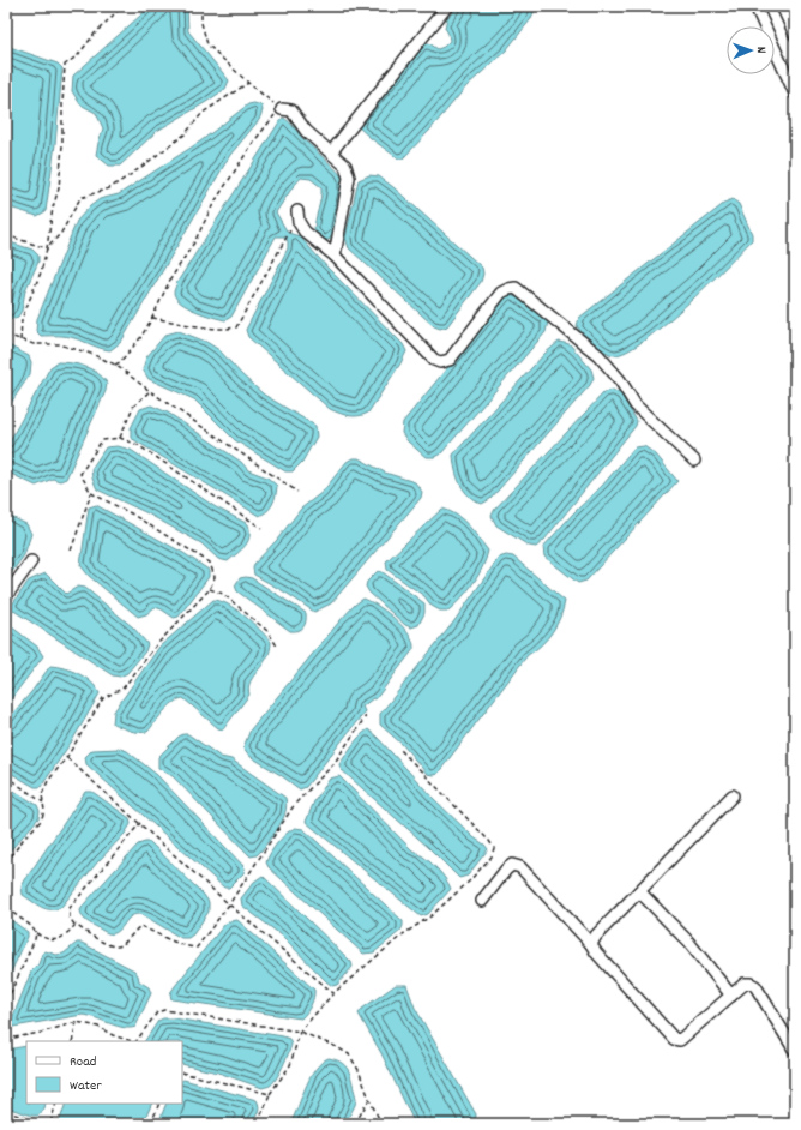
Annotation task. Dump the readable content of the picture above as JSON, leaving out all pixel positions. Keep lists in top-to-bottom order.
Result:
{
  "legend": ["Road", "Water"],
  "north": "right"
}
